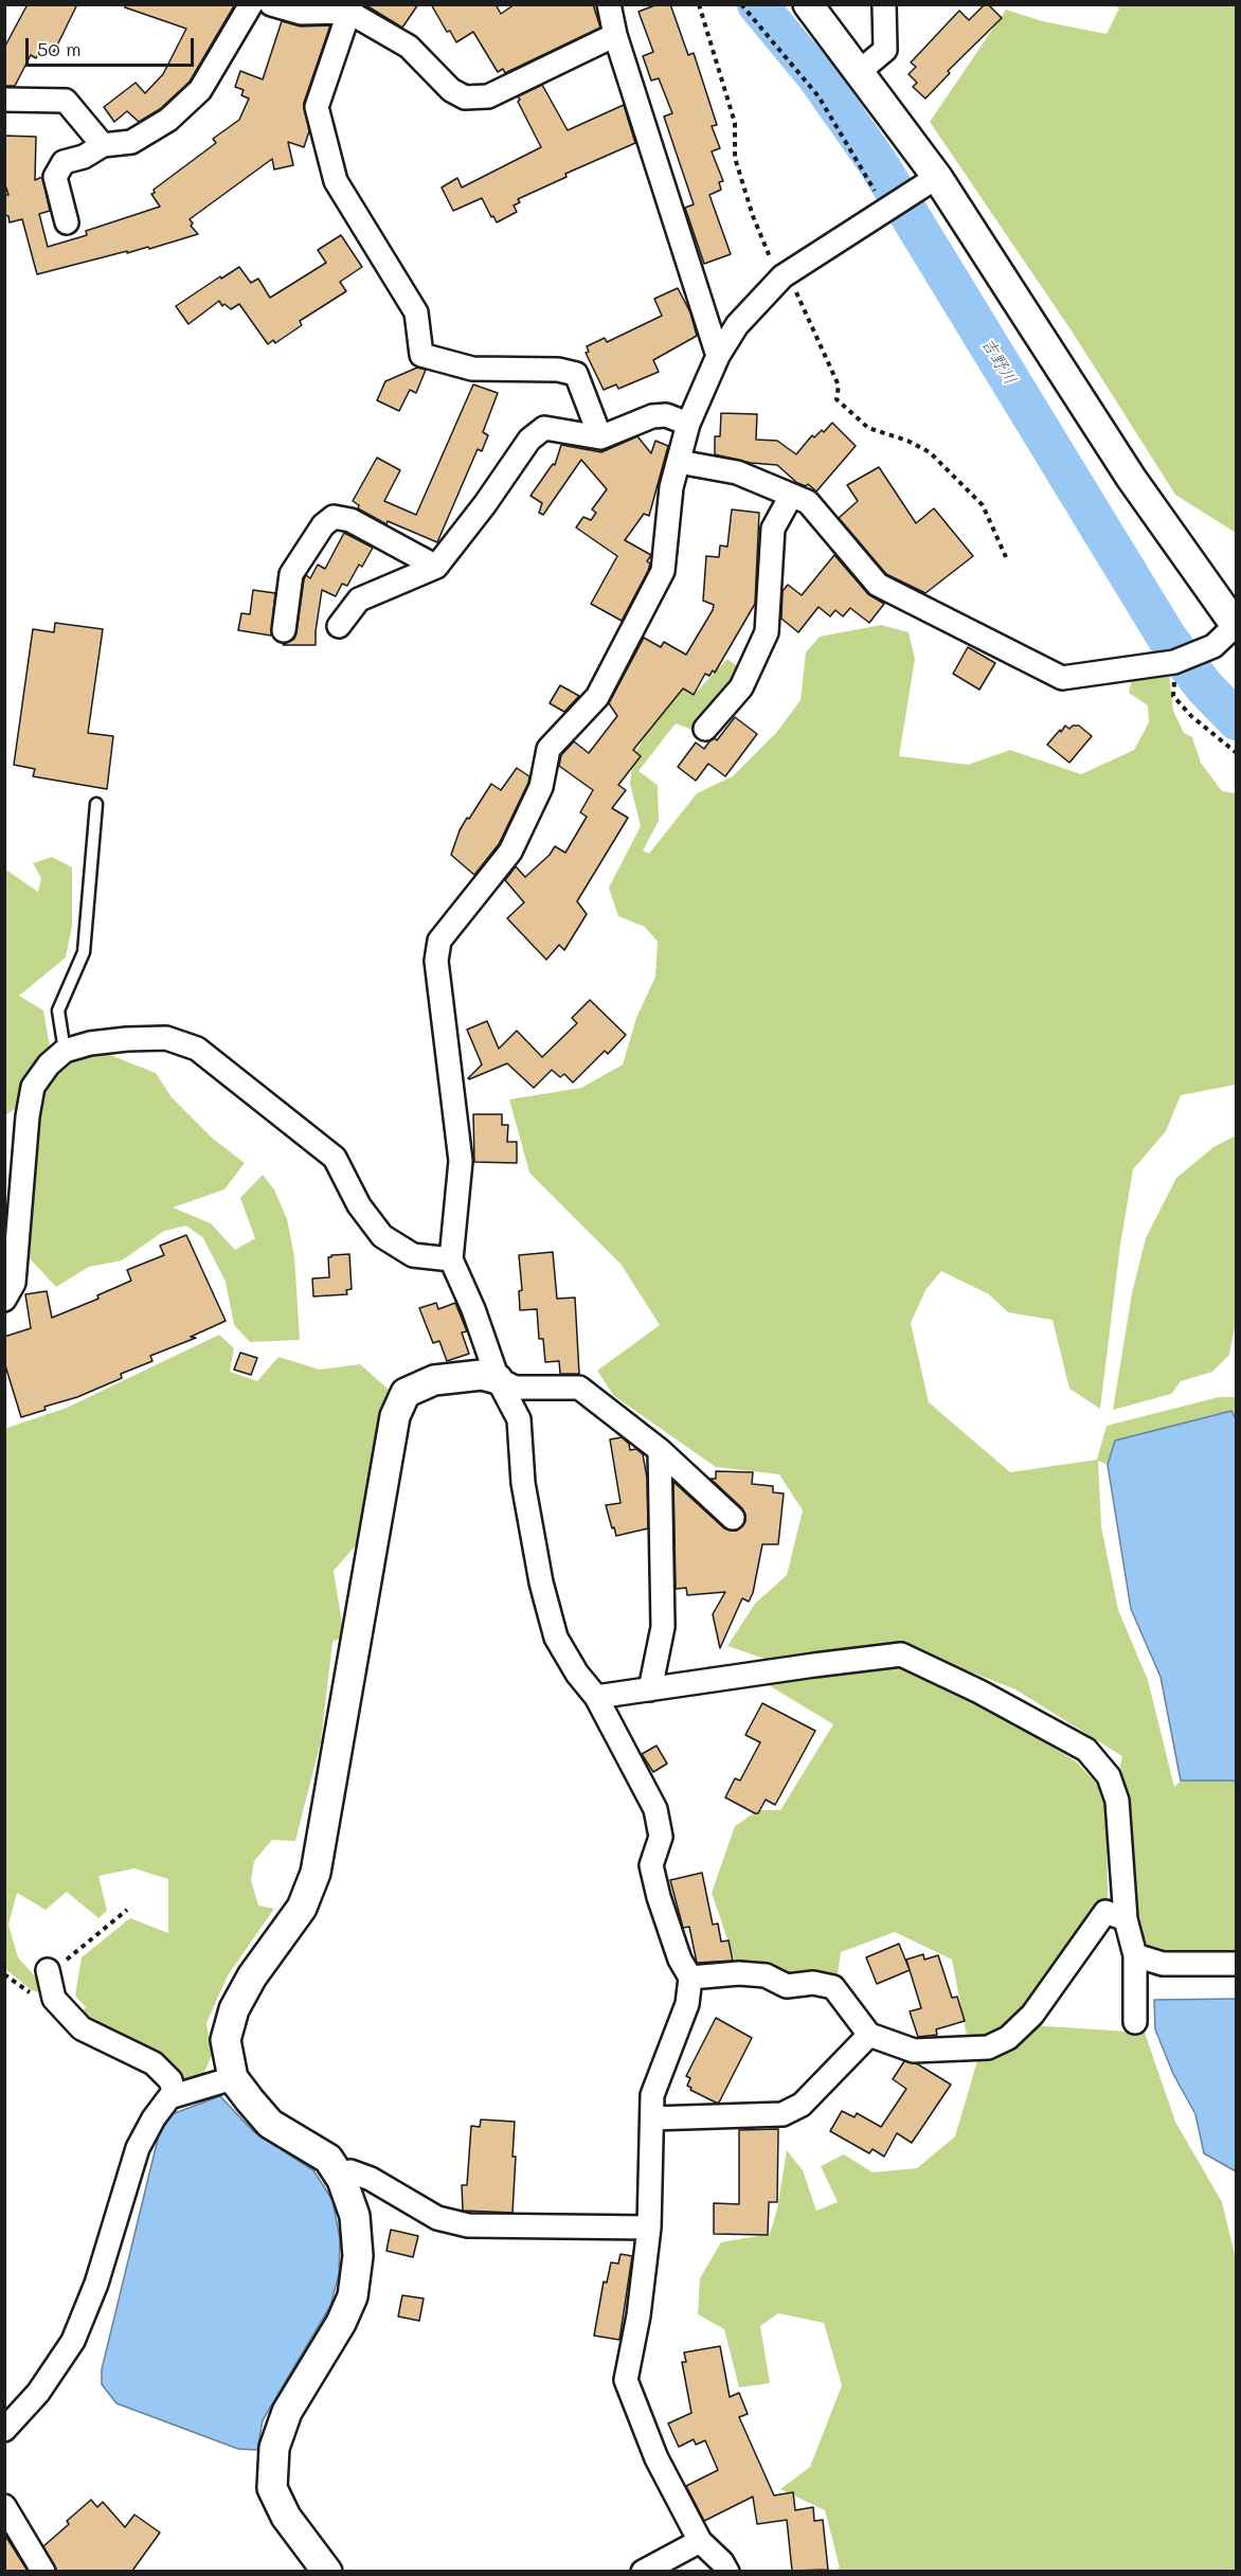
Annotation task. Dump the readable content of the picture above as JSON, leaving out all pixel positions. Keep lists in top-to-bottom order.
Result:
{
  "water": ["吉野川"],
  "scale_bar": "50 m"
}
